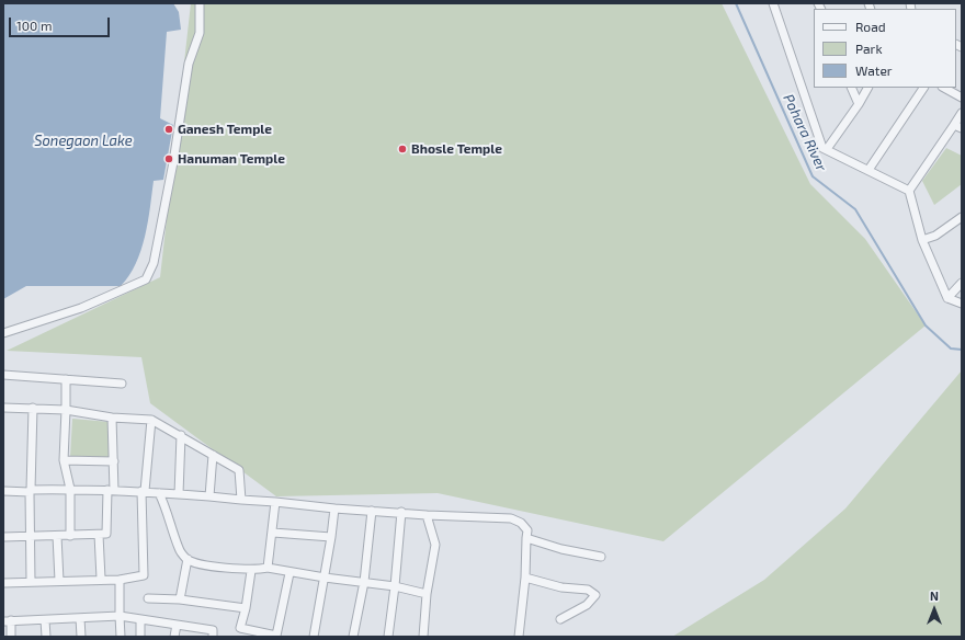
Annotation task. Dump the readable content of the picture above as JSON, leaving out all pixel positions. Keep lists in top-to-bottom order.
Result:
{
  "water": ["Pohara River", "Sonegaon Lake"],
  "places": ["Ganesh Temple", "Bhosle Temple", "Hanuman Temple"],
  "legend": ["Road", "Park", "Water"],
  "scale_bar": "100 m",
  "north": "top"
}
